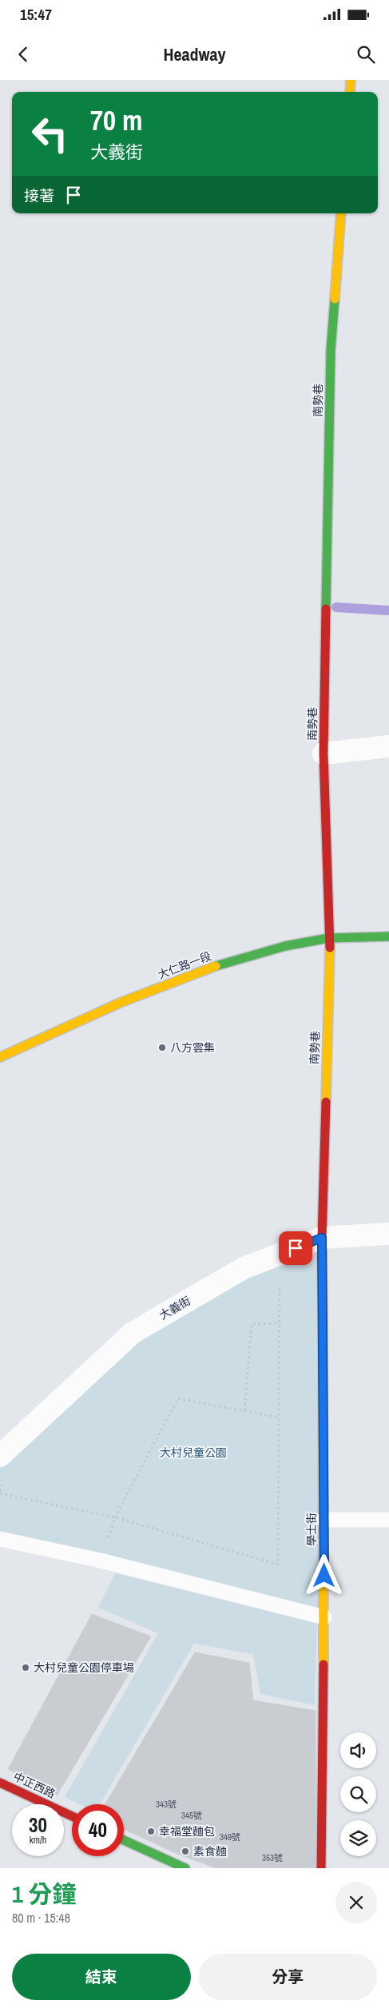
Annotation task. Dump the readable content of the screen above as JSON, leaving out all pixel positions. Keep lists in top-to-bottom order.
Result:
{
  "streets": {
    "street": [
      "南勢巷",
      "大仁路一段",
      "大義街",
      "學士街",
      "中正西路"
    ]
  },
  "crossings": [
    ["南勢巷", "大仁路一段"],
    ["南勢巷", "大義街"],
    ["南勢巷", "學士街"],
    ["大義街", "學士街"]
  ],
  "parks": ["大村兒童公園"],
  "places": [
    "八方雲集",
    "大村兒童公園停車場",
    "幸福堂麵包",
    "素食麵"
  ],
  "house_numbers": [
    "343號",
    "345號",
    "349號",
    "353號"
  ],
  "page": {
    "status": "15:47",
    "header": "Headway",
    "turn": ["70 m", "大義街"],
    "then": "接著",
    "speed": "30 km/h",
    "limit": "40",
    "heading": ["1 分鐘", "80 m · 15:48"],
    "buttons": ["結束", "分享"]
  }
}
